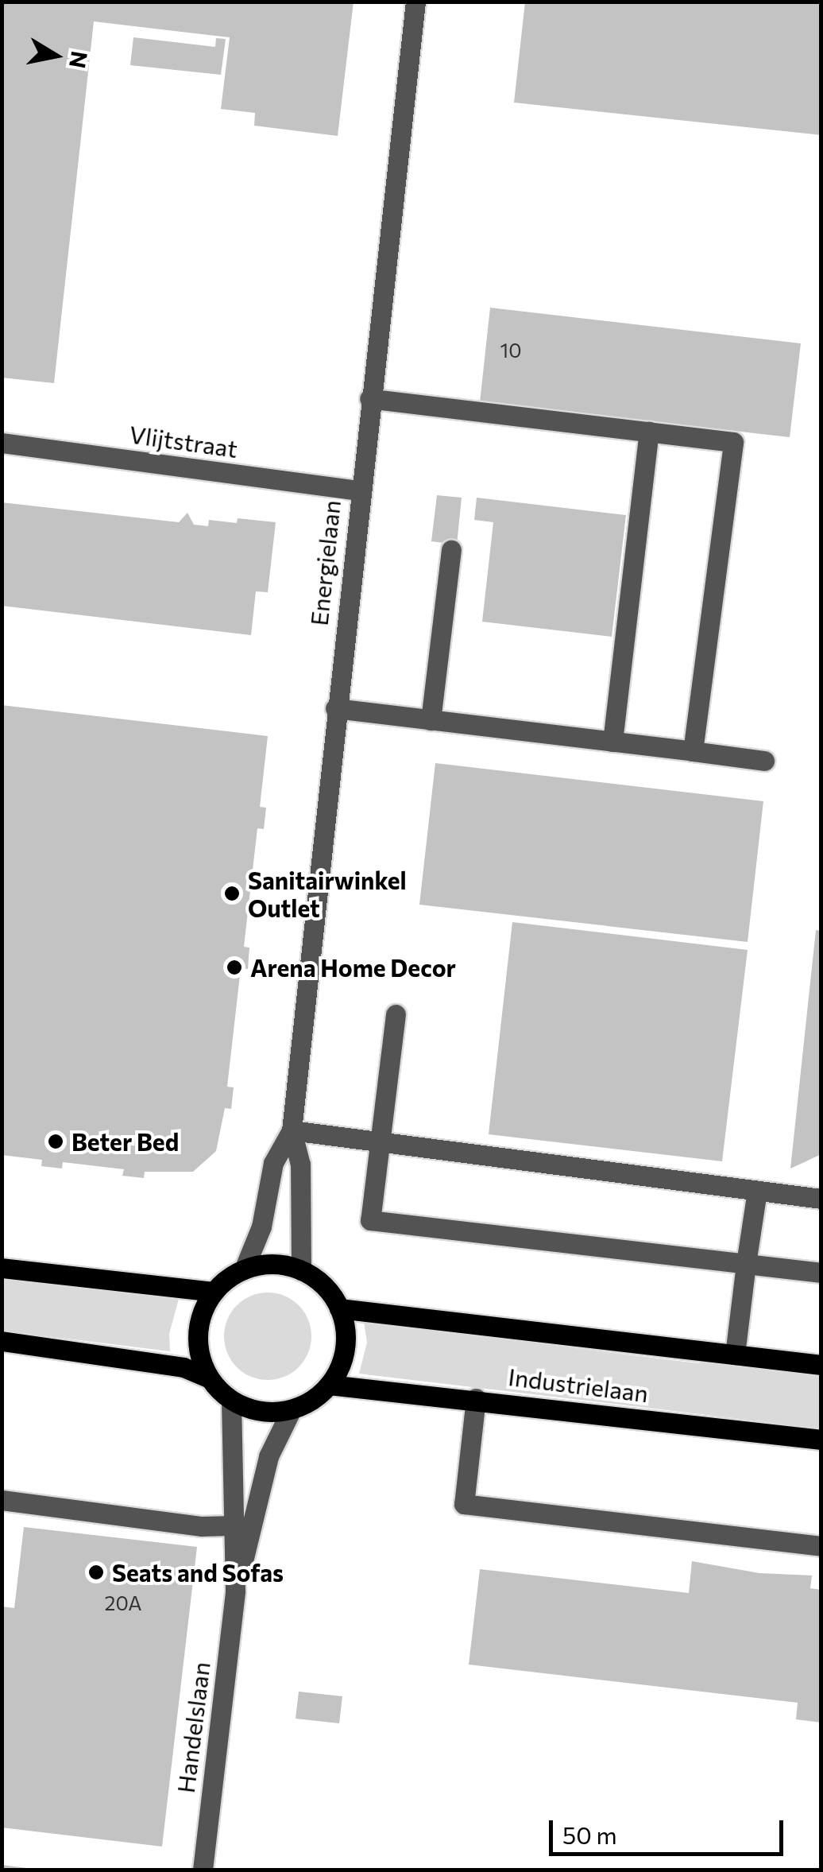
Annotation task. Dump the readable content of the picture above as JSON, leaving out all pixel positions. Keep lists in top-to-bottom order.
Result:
{
  "streets": {
    "main road": ["Industrielaan"],
    "street": ["Vlijtstraat", "Energielaan", "Handelslaan"]
  },
  "crossings": [
    ["Vlijtstraat", "Energielaan"],
    ["Energielaan", "Industrielaan"],
    ["Energielaan", "Handelslaan"],
    ["Industrielaan", "Handelslaan"]
  ],
  "places": [
    "Sanitairwinkel Outlet",
    "Arena Home Decor",
    "Beter Bed",
    "Seats and Sofas"
  ],
  "house_numbers": ["10", "20A"],
  "scale_bar": "50 m",
  "north": "right"
}
